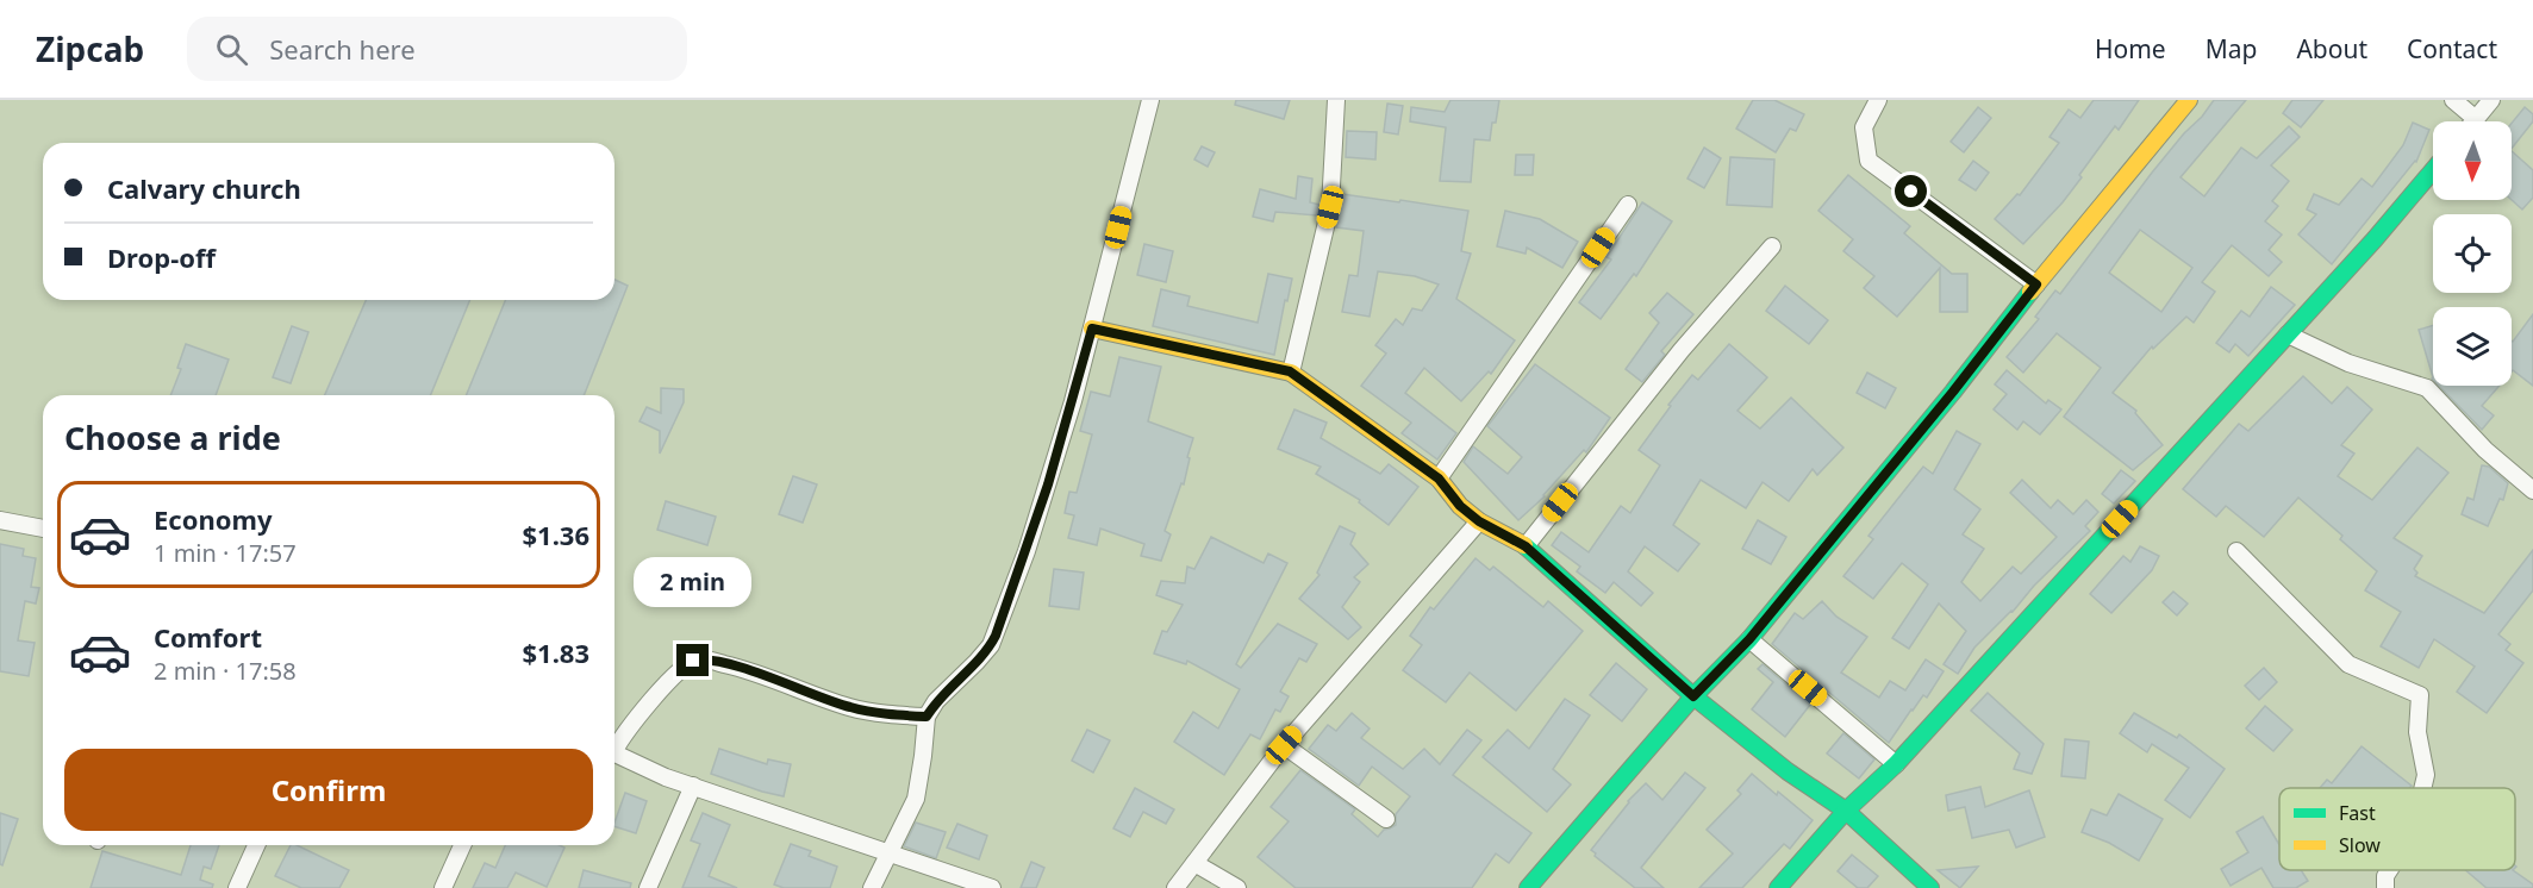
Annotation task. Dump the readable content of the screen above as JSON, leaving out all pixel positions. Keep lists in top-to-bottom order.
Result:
{
  "legend": ["Fast", "Slow"],
  "north": "bottom",
  "page": {
    "header": "Zipcab",
    "search": "Search here",
    "nav": [
      "Home",
      "Map",
      "About",
      "Contact"
    ],
    "banner": ["Calvary church", "Drop-off"],
    "heading": "Choose a ride",
    "list": [
      {
        "name": "Economy",
        "note": "1 min · 17:57",
        "value": "$1.36"
      },
      {
        "name": "Comfort",
        "note": "2 min · 17:58",
        "value": "$1.83"
      }
    ],
    "bubble": "2 min",
    "buttons": "Confirm"
  }
}
